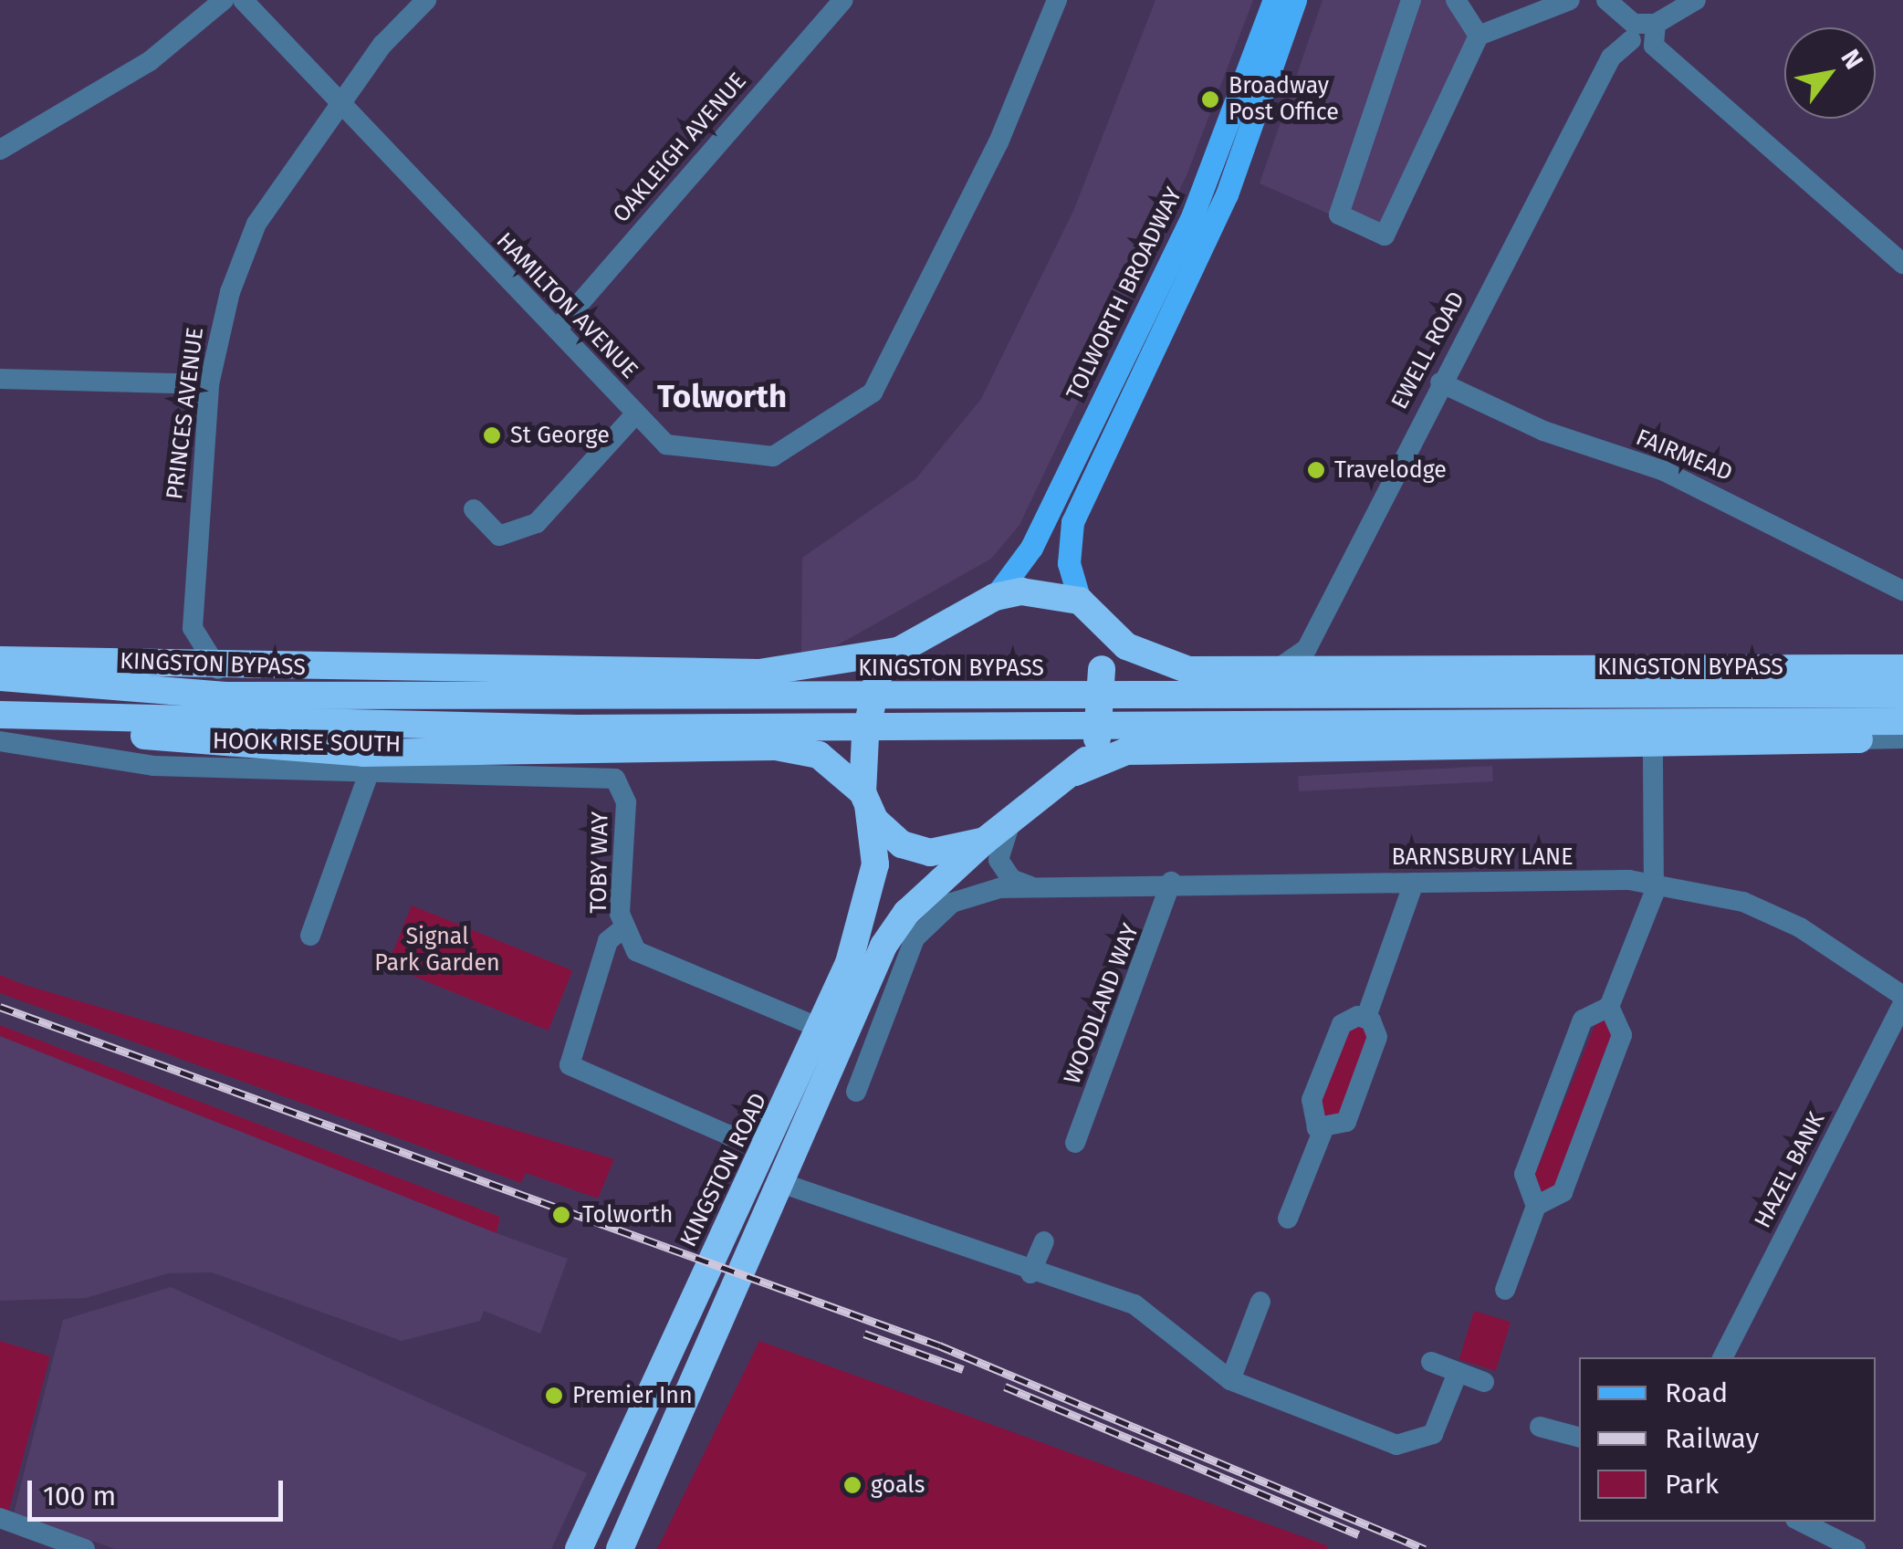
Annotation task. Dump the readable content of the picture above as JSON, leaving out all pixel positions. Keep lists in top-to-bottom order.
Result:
{
  "streets": {
    "highway": ["KINGSTON BYPASS", "KINGSTON ROAD"],
    "main road": ["TOLWORTH BROADWAY"],
    "street": [
      "OAKLEIGH AVENUE",
      "HAMILTON AVENUE",
      "EWELL ROAD",
      "PRINCES AVENUE",
      "FAIRMEAD",
      "HOOK RISE SOUTH",
      "BARNSBURY LANE",
      "TOBY WAY",
      "WOODLAND WAY",
      "HAZEL BANK"
    ]
  },
  "crossings": [
    ["OAKLEIGH AVENUE", "HAMILTON AVENUE"],
    ["TOLWORTH BROADWAY", "KINGSTON ROAD"],
    ["HAMILTON AVENUE", "PRINCES AVENUE"],
    ["EWELL ROAD", "FAIRMEAD"],
    ["HOOK RISE SOUTH", "TOBY WAY"],
    ["HOOK RISE SOUTH", "KINGSTON ROAD"],
    ["BARNSBURY LANE", "WOODLAND WAY"],
    ["TOBY WAY", "KINGSTON ROAD"]
  ],
  "districts": ["Tolworth"],
  "parks": ["Signal Park Garden"],
  "places": [
    "Broadway Post Office",
    "St George",
    "Travelodge",
    "Tolworth",
    "Premier Inn",
    "goals"
  ],
  "legend": ["Road", "Railway", "Park"],
  "scale_bar": "100 m",
  "north": "top right"
}
